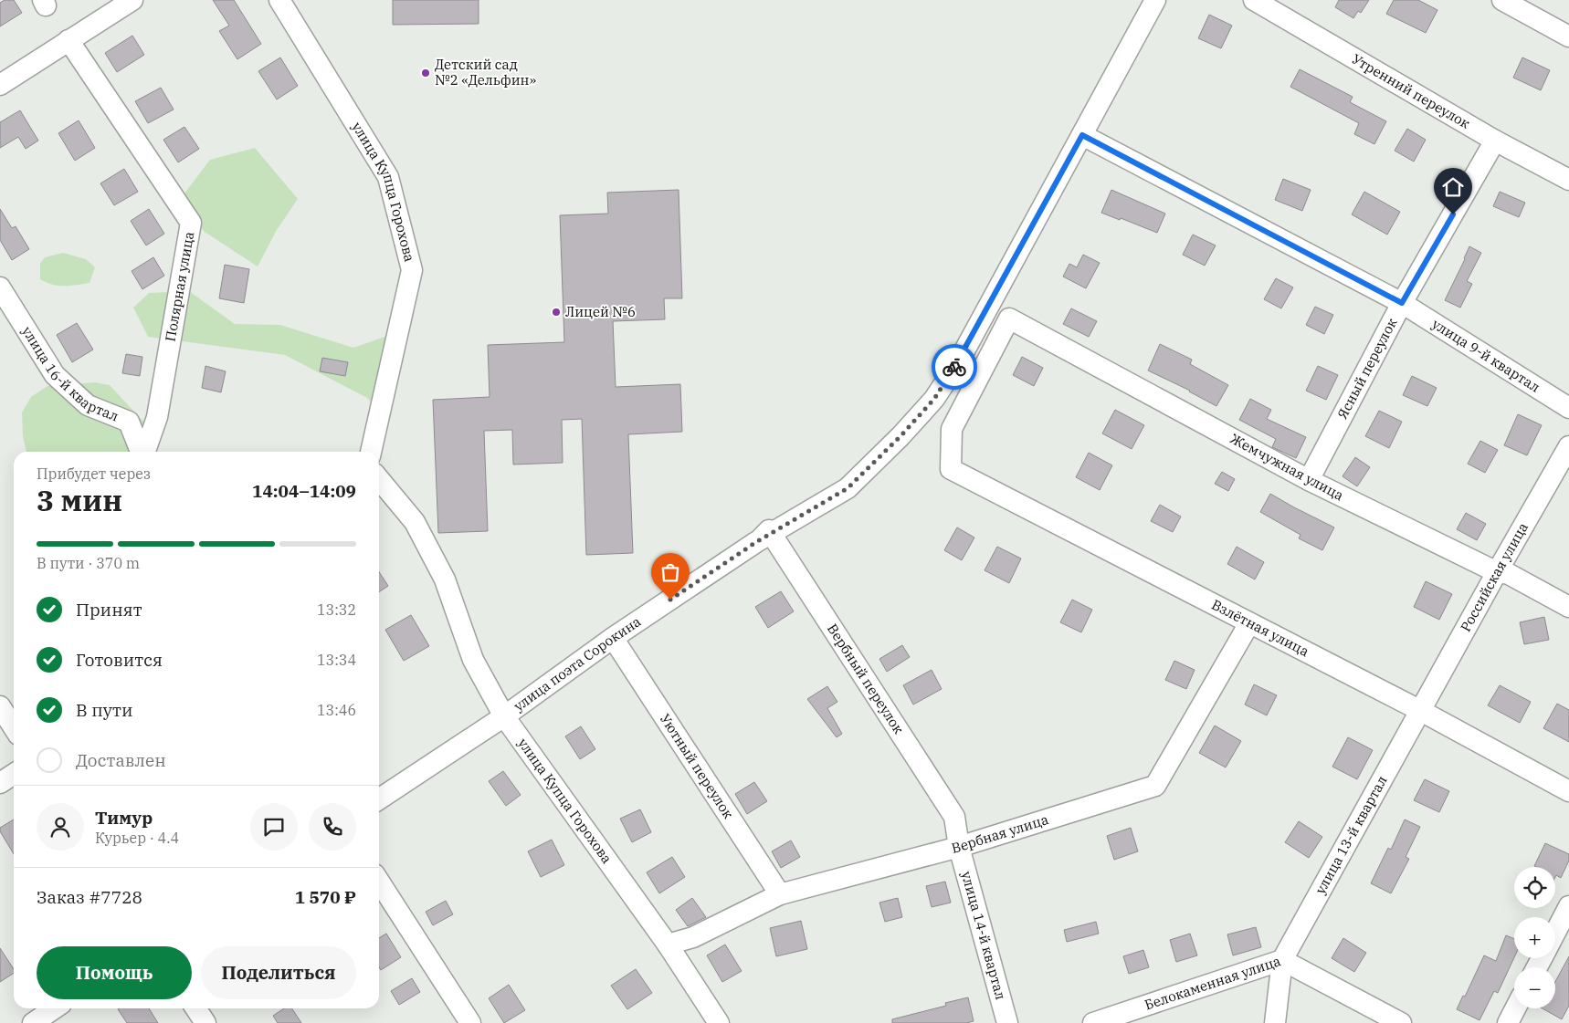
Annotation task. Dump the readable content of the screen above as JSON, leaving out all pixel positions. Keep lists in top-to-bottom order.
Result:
{
  "streets": {
    "street": [
      "Утренний переулок",
      "улица Купца Горохова",
      "Полярная улица",
      "улица 9-й квартал",
      "Ясный переулок",
      "улица 16-й квартал",
      "Жемчужная улица",
      "Российская улица",
      "Взлётная улица",
      "улица поэта Сорокина",
      "Вербный переулок",
      "Уютный переулок",
      "Вербная улица",
      "улица 13-й квартал",
      "улица 14-й квартал",
      "Белокаменная улица"
    ]
  },
  "crossings": [
    ["Утренний переулок", "Ясный переулок"],
    ["улица Купца Горохова", "улица поэта Сорокина"],
    ["улица Купца Горохова", "Вербная улица"],
    ["улица 9-й квартал", "Ясный переулок"],
    ["улица 9-й квартал", "улица поэта Сорокина"],
    ["Ясный переулок", "Жемчужная улица"],
    ["Жемчужная улица", "Российская улица"],
    ["Жемчужная улица", "Взлётная улица"],
    ["Российская улица", "Взлётная улица"],
    ["Российская улица", "улица 13-й квартал"],
    ["Взлётная улица", "Вербная улица"],
    ["Взлётная улица", "улица 13-й квартал"],
    ["улица поэта Сорокина", "Вербный переулок"],
    ["улица поэта Сорокина", "Уютный переулок"],
    ["Вербный переулок", "Вербная улица"],
    ["Вербный переулок", "улица 14-й квартал"],
    ["Уютный переулок", "Вербная улица"],
    ["Вербная улица", "улица 14-й квартал"],
    ["улица 13-й квартал", "Белокаменная улица"]
  ],
  "places": ["Детский сад №2 «Дельфин»", "Лицей №6"],
  "page": {
    "heading": ["3 мин", "Прибудет через", "14:04–14:09"],
    "panel": [
      "Тимур",
      "Курьер · 4.4",
      "Заказ #7728",
      "1 570 ₽"
    ],
    "bar": "В пути · 370 m",
    "list": [
      ["Принят", "13:32"],
      ["Готовится", "13:34"],
      ["В пути", "13:46"],
      "Доставлен"
    ],
    "map_buttons": ["+", "−"],
    "buttons": ["Помощь", "Поделиться"]
  }
}
